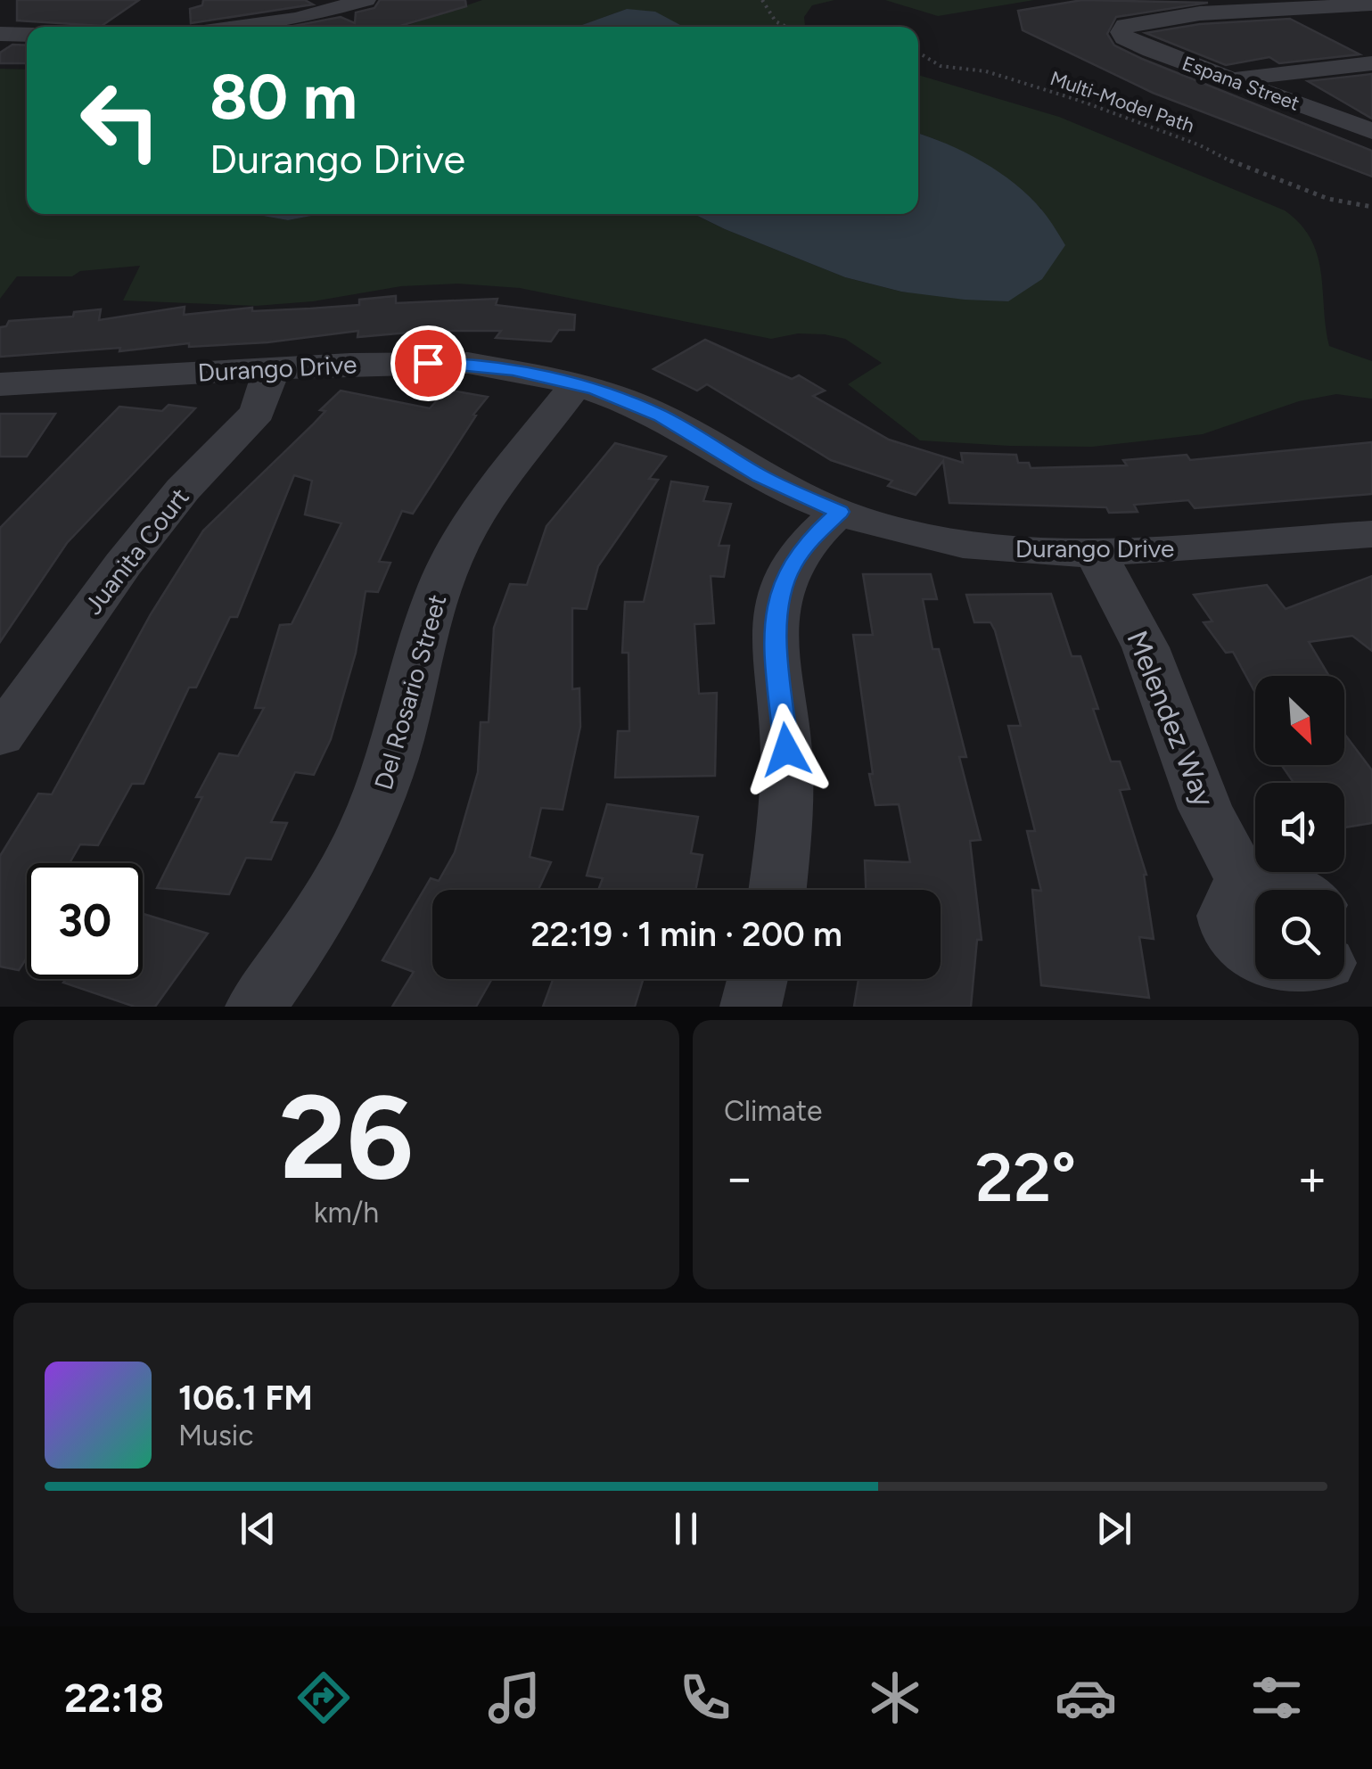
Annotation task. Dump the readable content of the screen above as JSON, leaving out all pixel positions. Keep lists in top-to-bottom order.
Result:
{
  "streets": {
    "street": [
      "Espana Street",
      "Durango Drive",
      "Juanita Court",
      "Del Rosario Street",
      "Melendez Way"
    ],
    "path": ["Multi-Model Path"]
  },
  "crossings": [
    ["Durango Drive", "Juanita Court"],
    ["Durango Drive", "Del Rosario Street"],
    ["Durango Drive", "Melendez Way"]
  ],
  "north": "bottom right",
  "page": {
    "turn": ["80 m", "Durango Drive"],
    "limit": "30",
    "trip": "22:19 · 1 min · 200 m",
    "tile": [
      ["26", "km/h"],
      "Climate"
    ],
    "heat": ["−", "22°", "+"],
    "song": ["106.1 FM", "Music"],
    "tabs": "22:18"
  }
}
